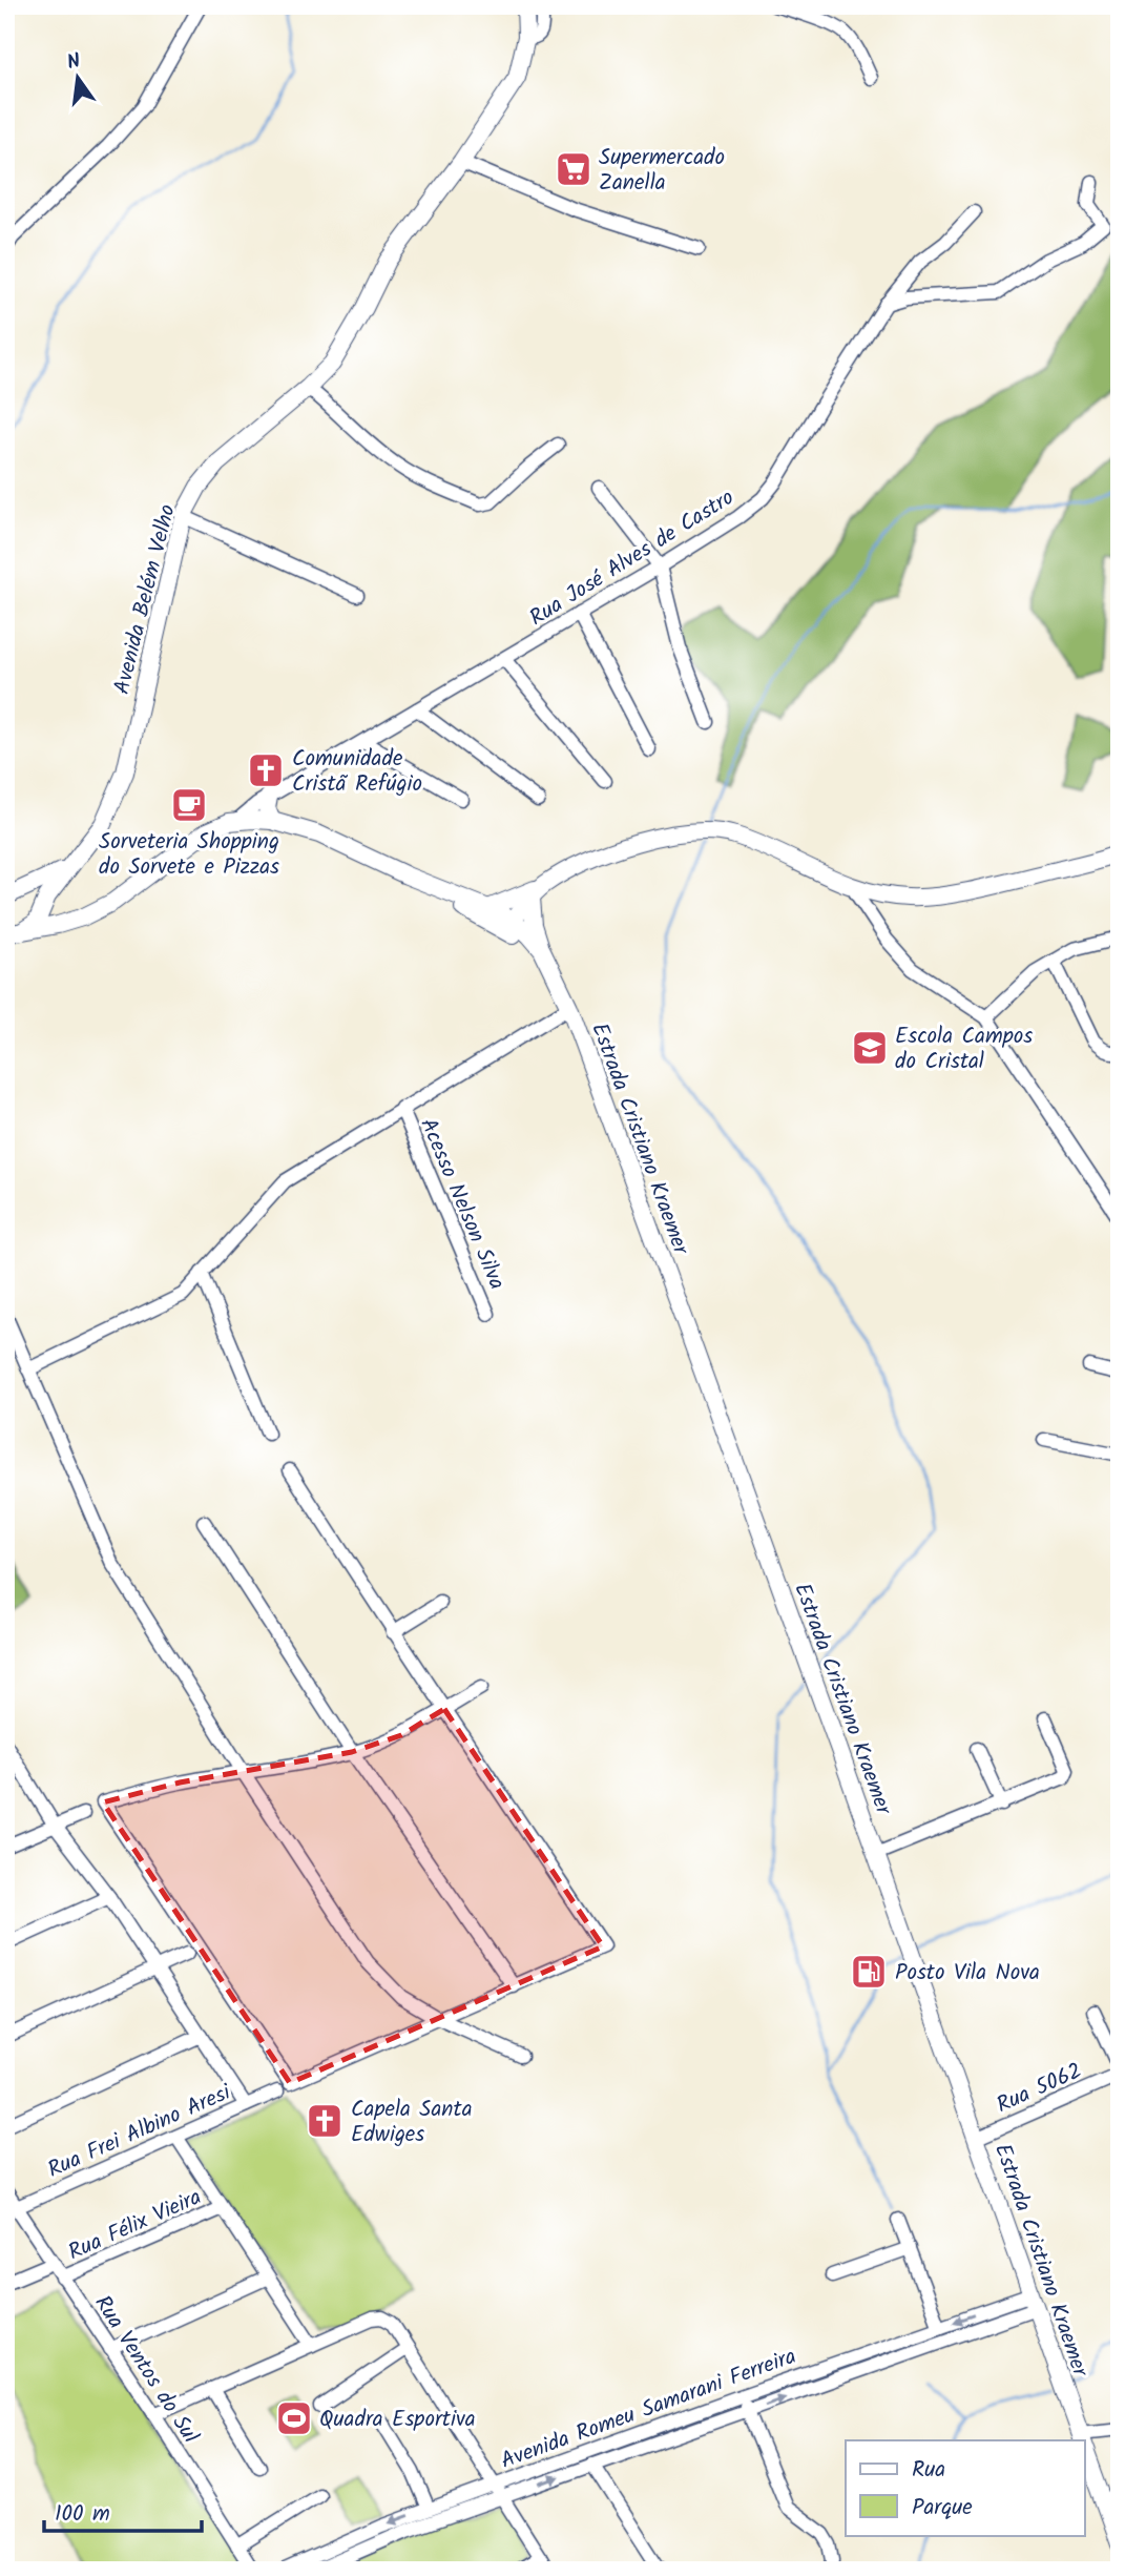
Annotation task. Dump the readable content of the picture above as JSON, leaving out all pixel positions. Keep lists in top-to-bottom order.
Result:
{
  "streets": {
    "main road": ["Avenida Belém Velho", "Estrada Cristiano Kraemer"],
    "street": [
      "Rua José Alves de Castro",
      "Acesso Nelson Silva",
      "Rua 5062",
      "Rua Frei Albino Aresi",
      "Rua Félix Vieira",
      "Rua Ventos do Sul",
      "Avenida Romeu Samarani Ferreira"
    ]
  },
  "crossings": [
    ["Rua José Alves de Castro", "Estrada Cristiano Kraemer"],
    ["Avenida Belém Velho", "Estrada Cristiano Kraemer"],
    ["Estrada Cristiano Kraemer", "Rua 5062"],
    ["Estrada Cristiano Kraemer", "Avenida Romeu Samarani Ferreira"],
    ["Rua Frei Albino Aresi", "Rua Ventos do Sul"],
    ["Rua Félix Vieira", "Rua Ventos do Sul"]
  ],
  "places": {
    "supermarket": ["Supermercado Zanella"],
    "church": ["Comunidade Cristã Refúgio", "Capela Santa Edwiges"],
    "cafe": ["Sorveteria Shopping do Sorvete e Pizzas"],
    "school or university": ["Escola Campos do Cristal"],
    "fuel station": ["Posto Vila Nova"],
    "sports": ["Quadra Esportiva"]
  },
  "legend": ["Rua", "Parque"],
  "scale_bar": "100 m",
  "north": "top"
}
